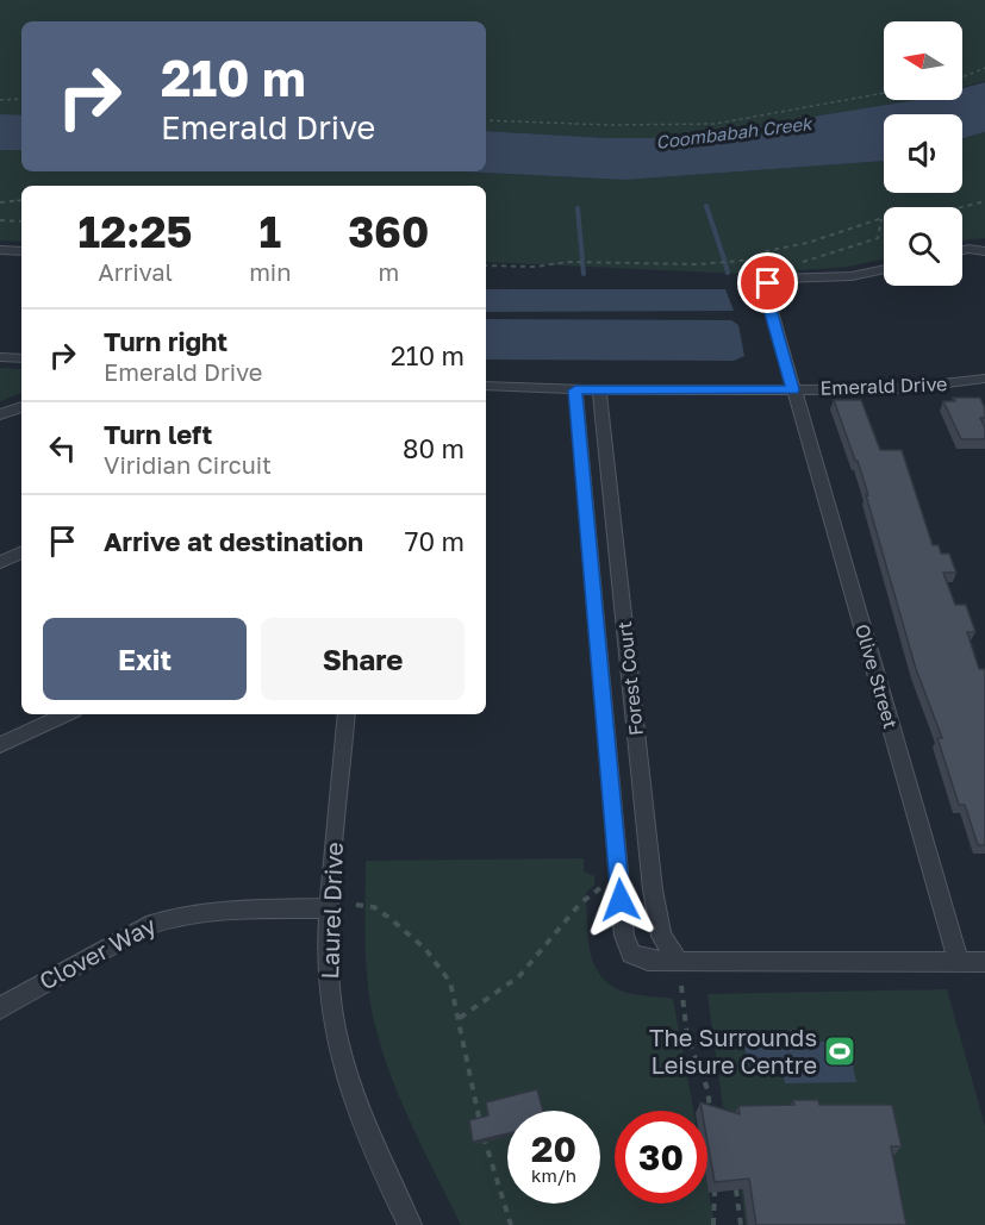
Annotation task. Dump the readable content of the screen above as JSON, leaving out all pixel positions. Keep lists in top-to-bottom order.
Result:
{
  "streets": {
    "street": [
      "Emerald Drive",
      "Olive Street",
      "Forest Court",
      "Laurel Drive",
      "Clover Way"
    ]
  },
  "crossings": [
    ["Emerald Drive", "Olive Street"],
    ["Emerald Drive", "Forest Court"],
    ["Olive Street", "Forest Court"],
    ["Laurel Drive", "Clover Way"]
  ],
  "water": ["Coombabah Creek"],
  "places": {
    "sports": ["The Surrounds Leisure Centre"]
  },
  "north": "left",
  "page": {
    "turn": ["210 m", "Emerald Drive"],
    "eta": [
      "12:25",
      "Arrival",
      "1",
      "min",
      "360",
      "m"
    ],
    "list": [
      {
        "name": "Turn right",
        "note": "Emerald Drive",
        "value": "210 m"
      },
      {
        "name": "Turn left",
        "note": "Viridian Circuit",
        "value": "80 m"
      },
      {
        "name": "Arrive at destination",
        "value": "70 m"
      }
    ],
    "buttons": ["Exit", "Share"],
    "speed": "20 km/h",
    "limit": "30"
  }
}
